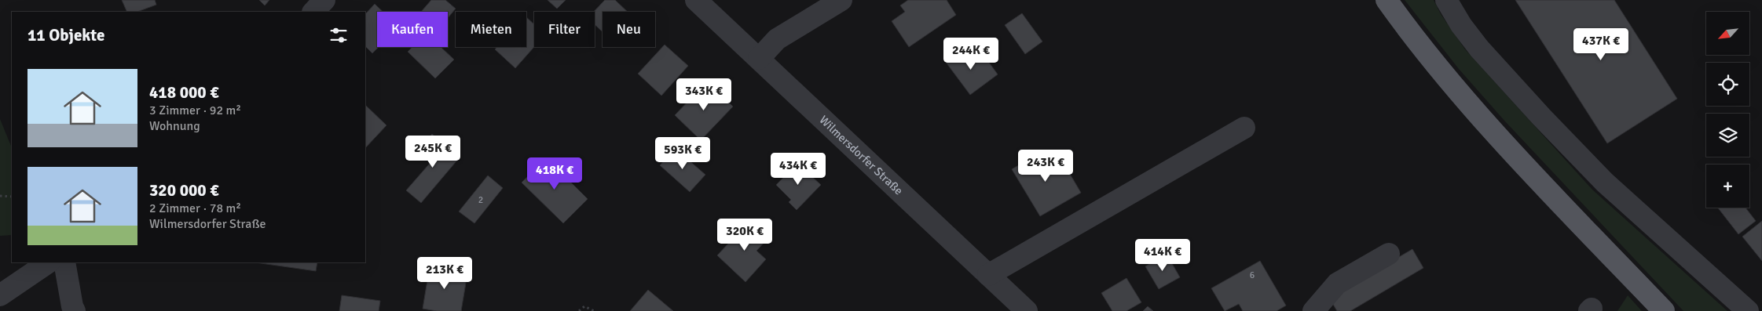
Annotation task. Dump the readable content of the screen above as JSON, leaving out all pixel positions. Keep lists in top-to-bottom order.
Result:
{
  "streets": {
    "street": ["Wilmersdorfer Straße"]
  },
  "house_numbers": ["2", "6"],
  "north": "bottom left",
  "page": {
    "map_buttons": "+",
    "chip": [
      "Kaufen",
      "Mieten",
      "Filter",
      "Neu"
    ],
    "heading": "11 Objekte",
    "price": [
      "437K €",
      "244K €",
      "343K €",
      "245K €",
      "593K €",
      "243K €",
      "434K €",
      "418K €",
      "320K €",
      "414K €",
      "213K €"
    ],
    "list": [
      {
        "name": "418 000 €",
        "note": "3 Zimmer · 92 m² · Wohnung"
      },
      {
        "name": "320 000 €",
        "note": "2 Zimmer · 78 m² · Wilmersdorfer Straße"
      }
    ]
  }
}
